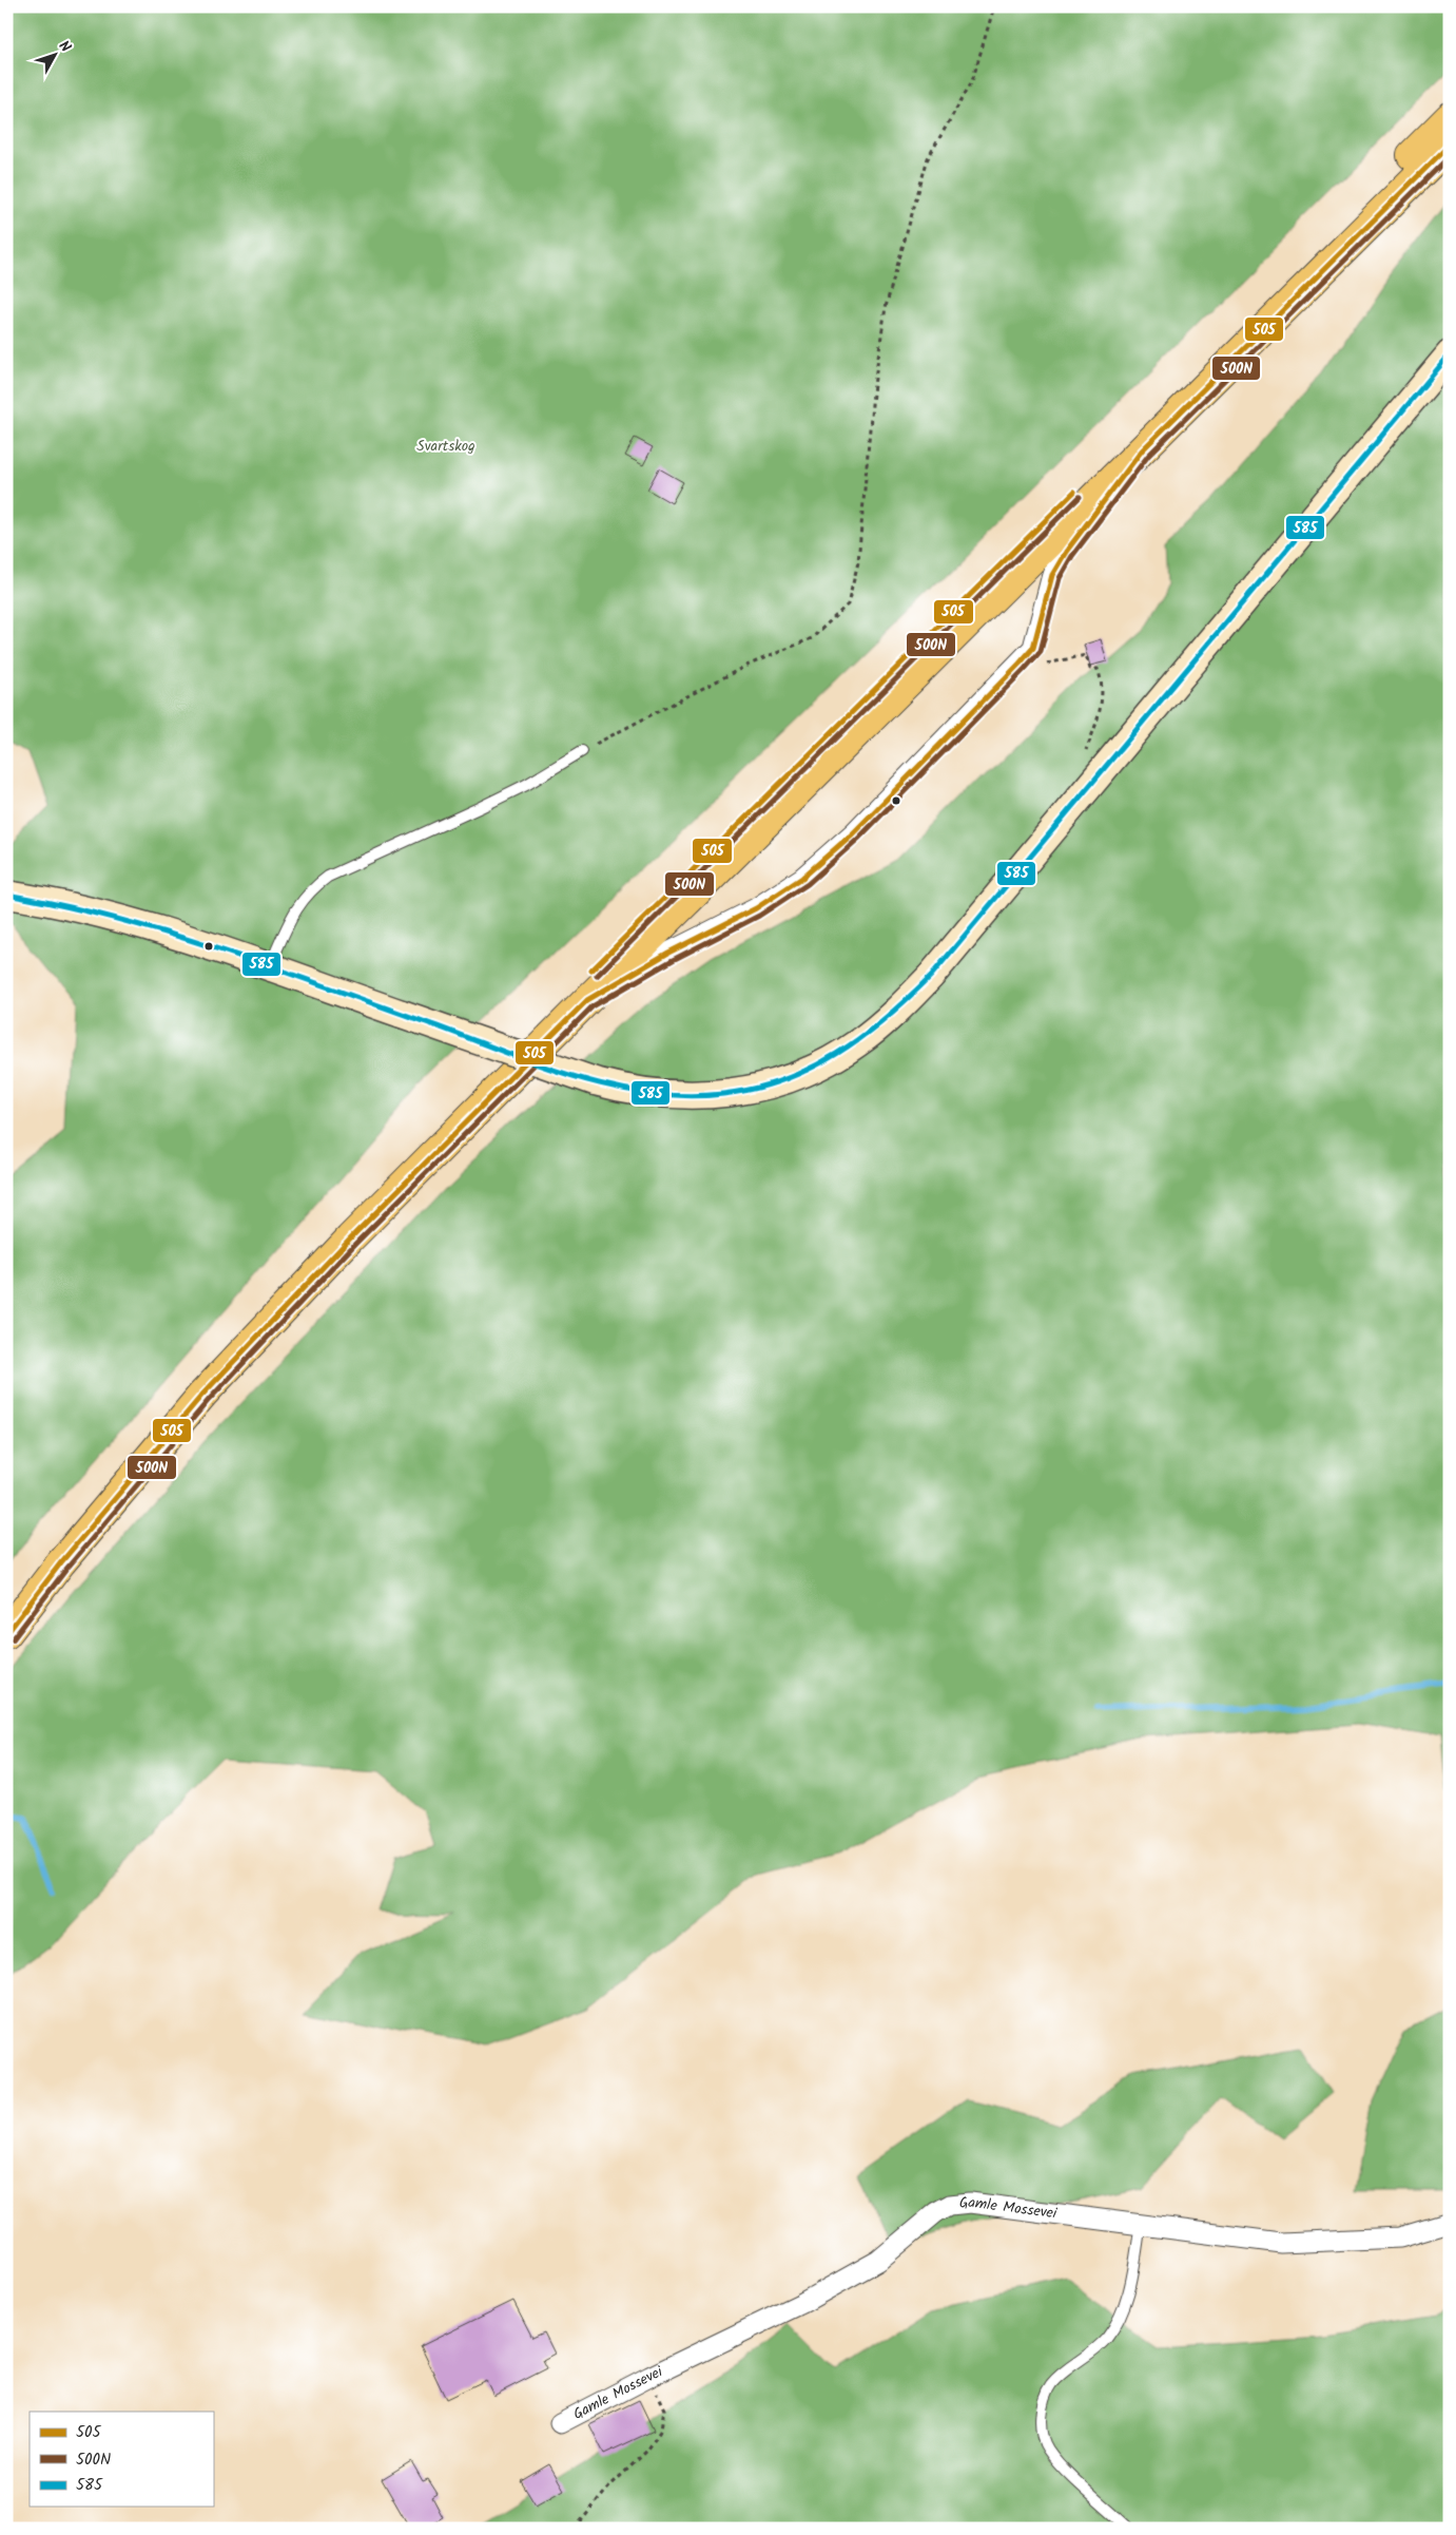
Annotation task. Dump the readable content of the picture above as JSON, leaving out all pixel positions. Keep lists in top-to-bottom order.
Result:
{
  "streets": {
    "street": ["Gamle Mossevei"]
  },
  "parks": ["Svartskog"],
  "lines": ["transit line 505", "transit line 500N", "transit line 585"],
  "legend": ["505", "500N", "585"],
  "north": "top right"
}
